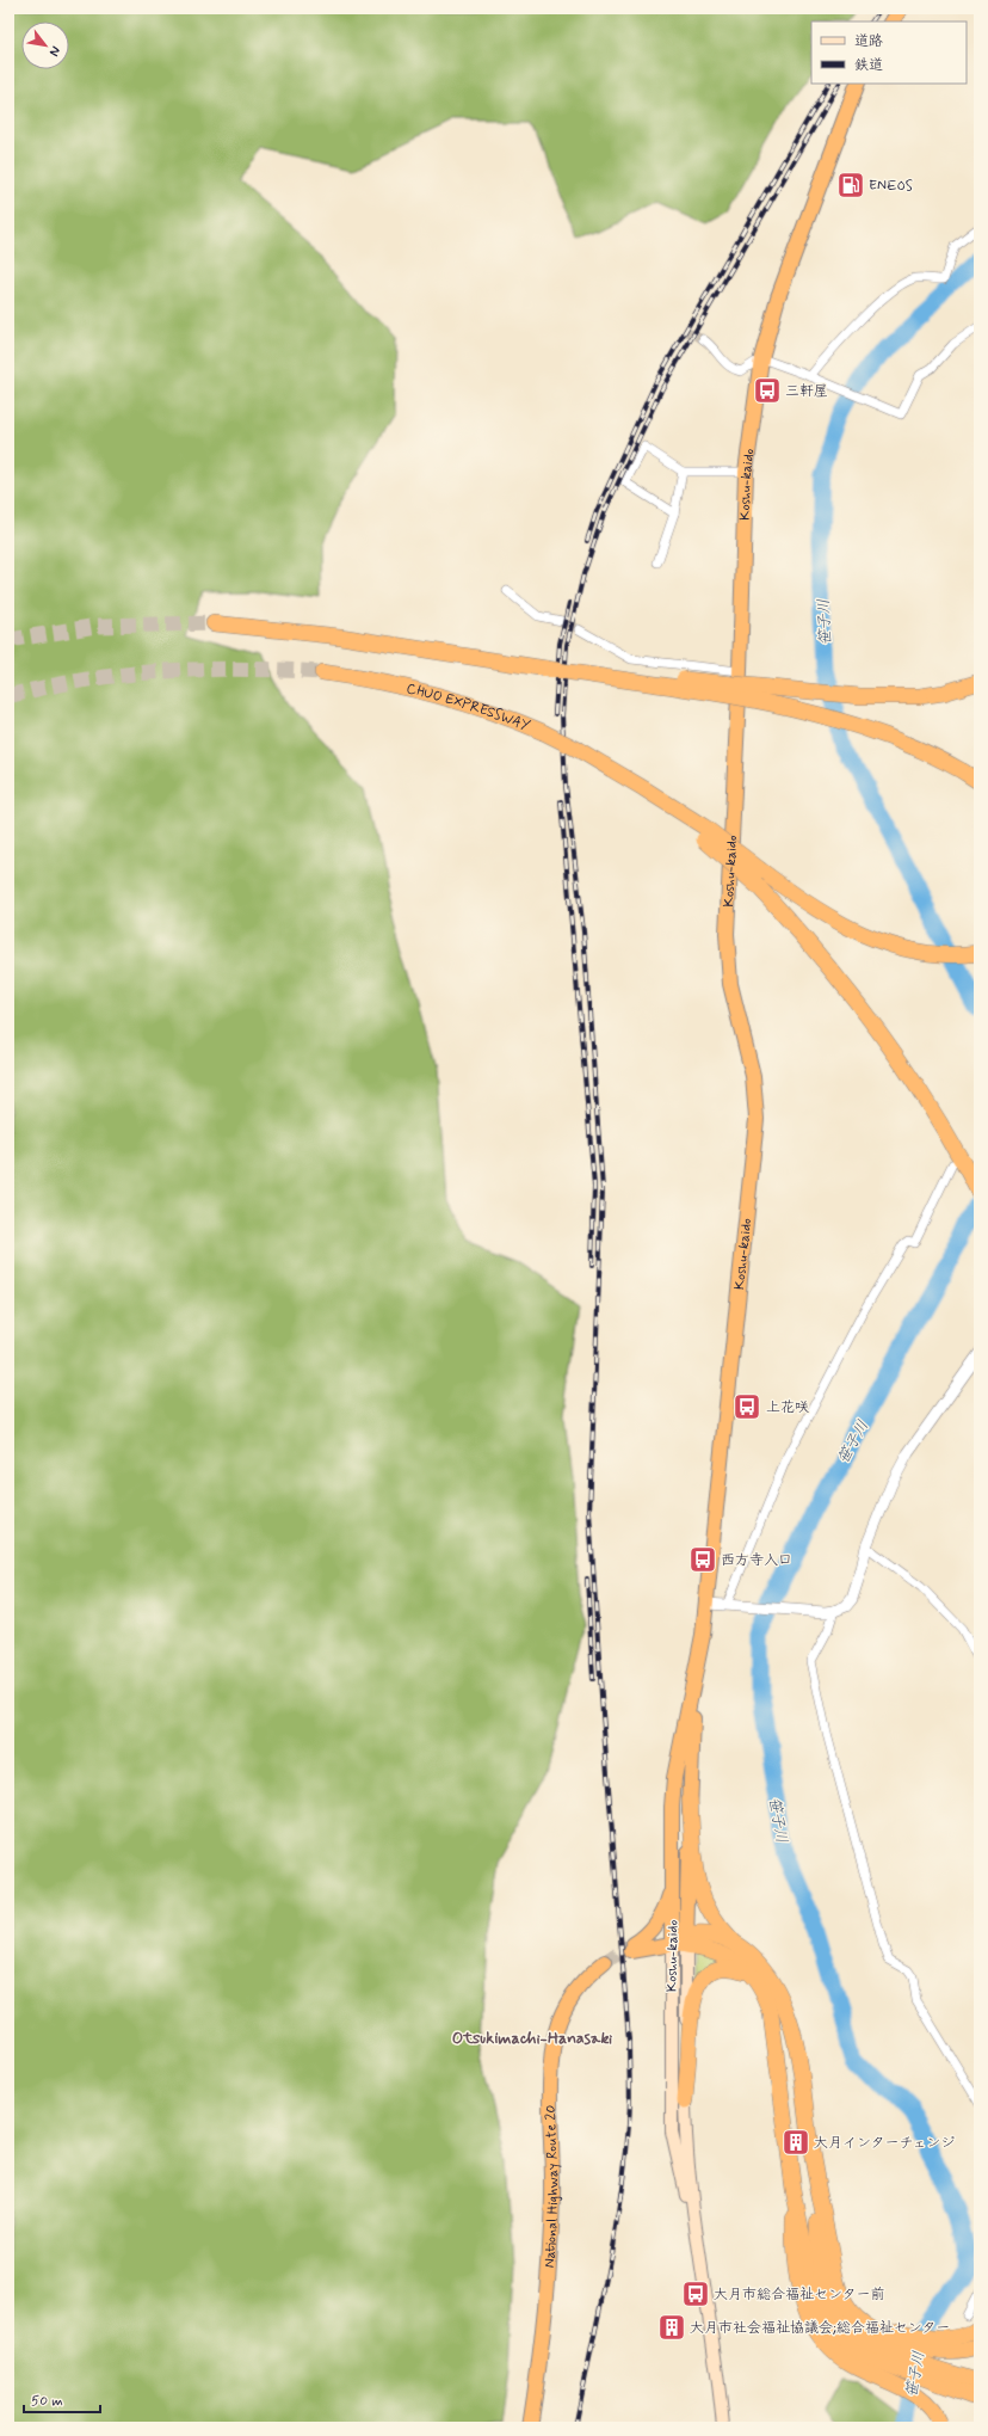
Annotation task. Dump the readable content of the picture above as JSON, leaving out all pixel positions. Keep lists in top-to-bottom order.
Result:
{
  "streets": {
    "highway": ["Koshu-kaido", "CHUO EXPRESSWAY", "National Highway Route 20"]
  },
  "districts": ["Otsukimachi-Hanasaki"],
  "water": ["笹子川"],
  "places": {
    "fuel station": ["ENEOS"],
    "bus stop": [
      "三軒屋",
      "上花咲",
      "西方寺入口",
      "大月市総合福祉センター前"
    ],
    "building": ["大月インターチェンジ", "大月市社会福祉協議会;総合福祉センター"]
  },
  "legend": ["道路", "鉄道"],
  "scale_bar": "50 m",
  "north": "bottom right"
}
